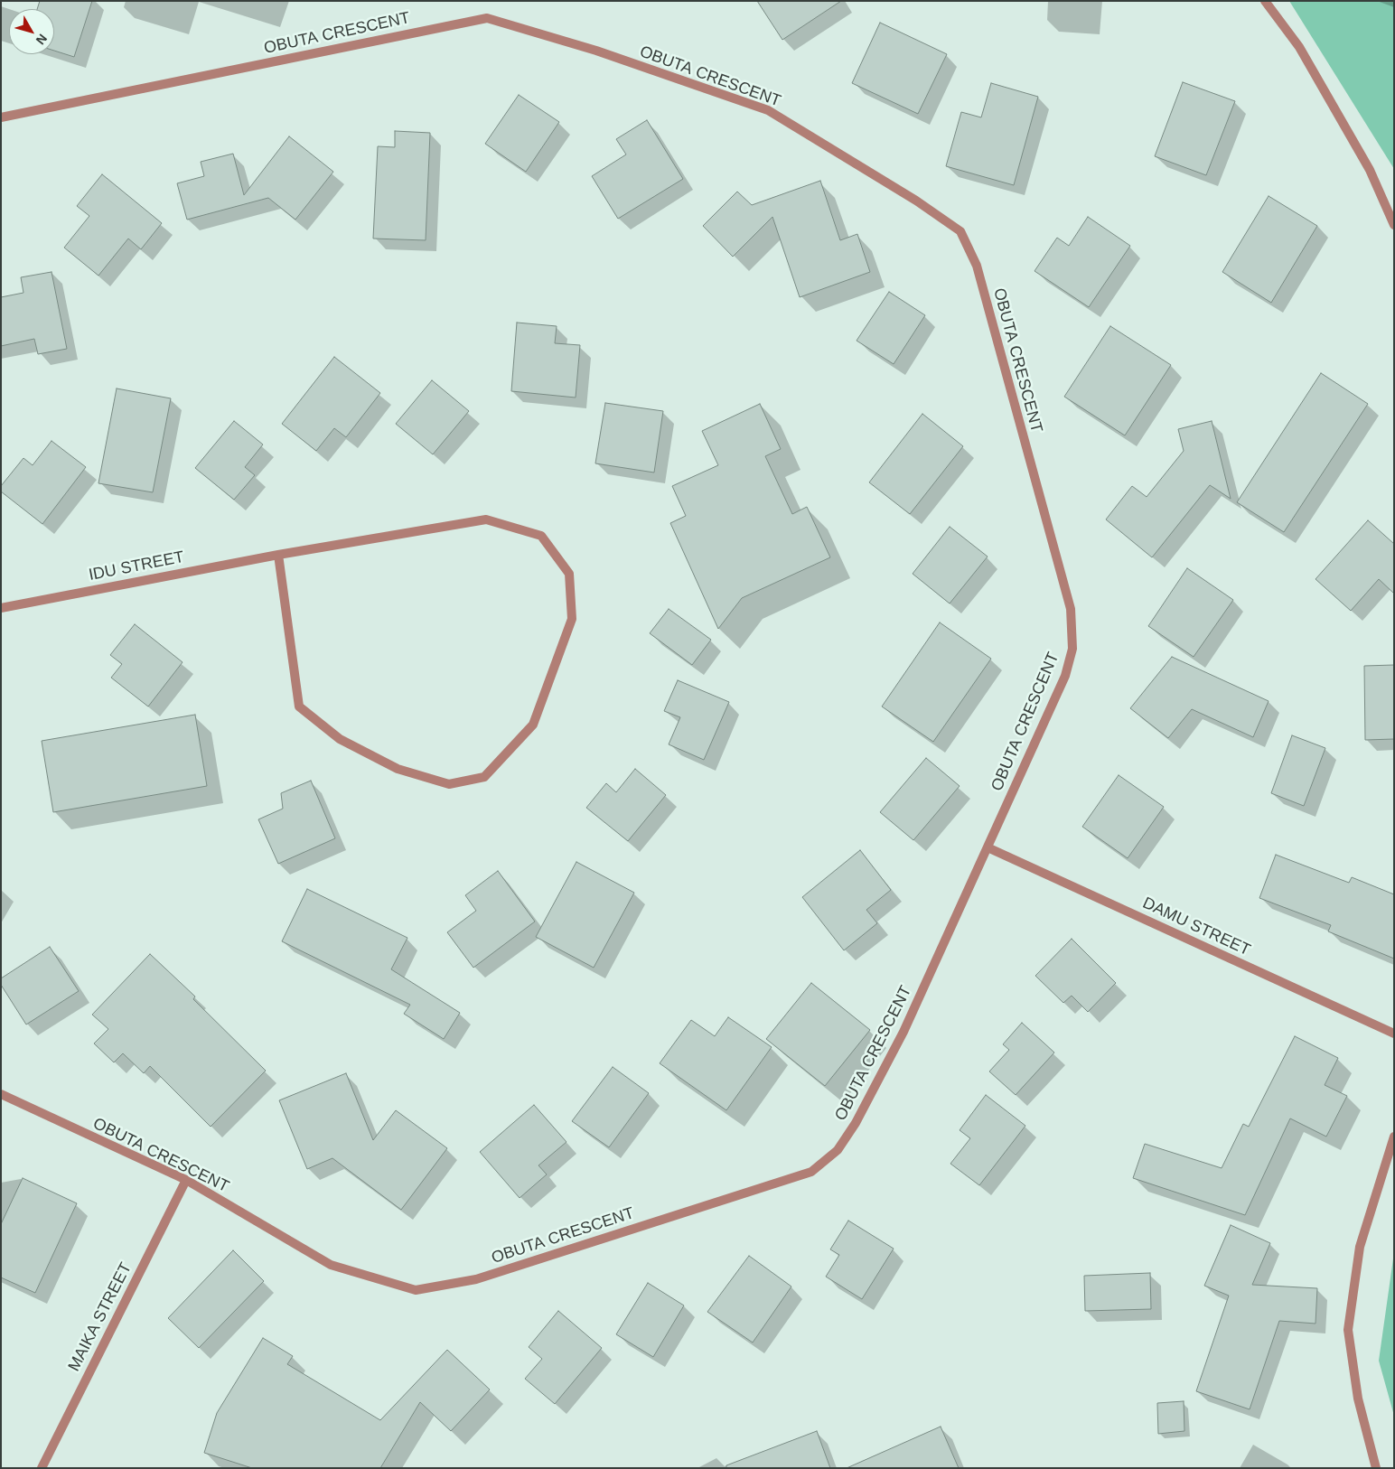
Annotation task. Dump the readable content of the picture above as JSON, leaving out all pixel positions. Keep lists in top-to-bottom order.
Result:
{
  "streets": {
    "street": [
      "OBUTA CRESCENT",
      "IDU STREET",
      "DAMU STREET",
      "MAIKA STREET"
    ]
  },
  "crossings": [
    ["OBUTA CRESCENT", "DAMU STREET"],
    ["OBUTA CRESCENT", "MAIKA STREET"]
  ],
  "north": "bottom right"
}
